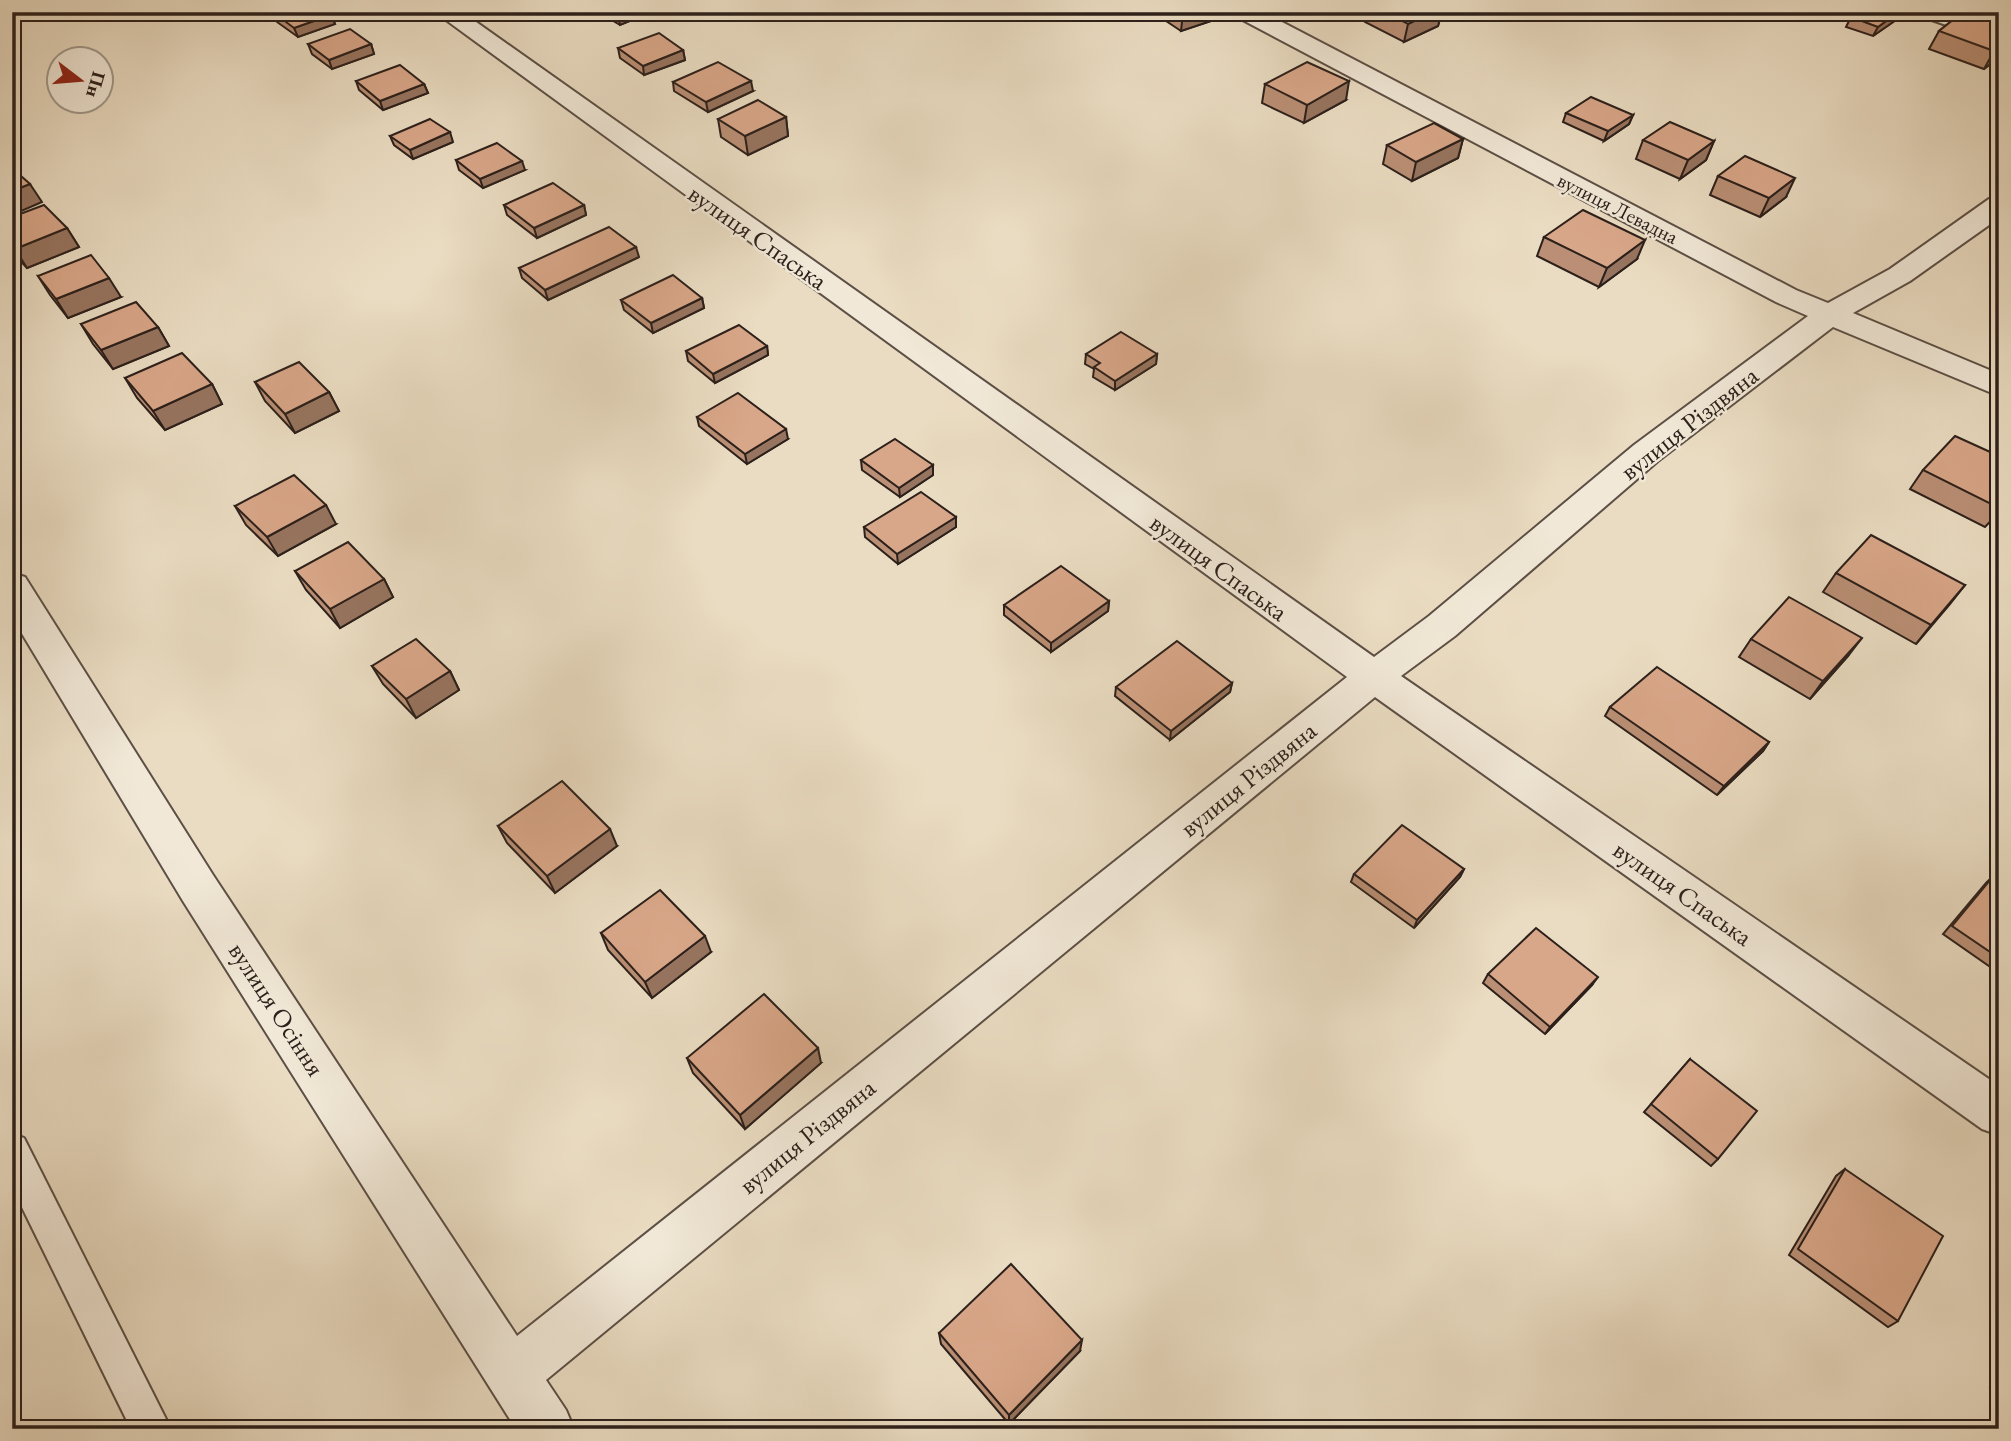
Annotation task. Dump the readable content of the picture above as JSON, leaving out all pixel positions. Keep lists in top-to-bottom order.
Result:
{
  "streets": {
    "street": [
      "вулиця Левадна",
      "вулиця Спаська",
      "вулиця Різдвяна",
      "вулиця Осіння"
    ]
  },
  "crossings": [
    ["вулиця Левадна", "вулиця Різдвяна"],
    ["вулиця Спаська", "вулиця Різдвяна"],
    ["вулиця Різдвяна", "вулиця Осіння"]
  ],
  "north": "right"
}
